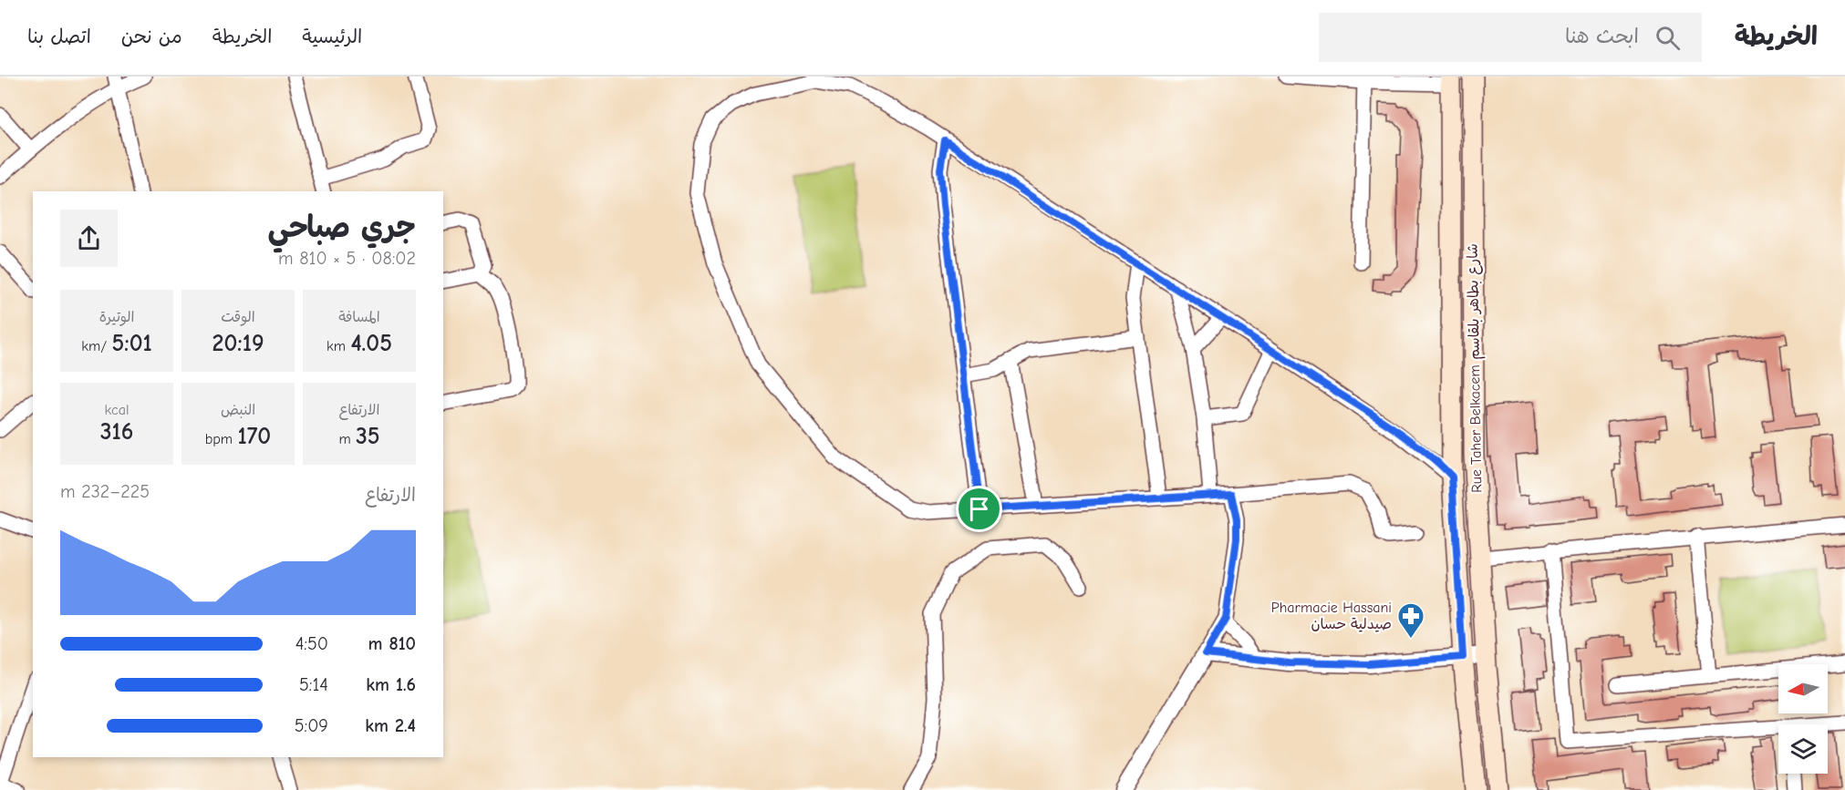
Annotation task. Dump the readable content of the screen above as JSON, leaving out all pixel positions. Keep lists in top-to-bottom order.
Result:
{
  "streets": {
    "main road": ["Rue Taher Belkacem شارع بطاهر بلقاسم"]
  },
  "places": {
    "pharmacy": ["Pharmacie Hassani صيدلية حسان"]
  },
  "north": "left",
  "page": {
    "header": "الخريطة",
    "search": "ابحث هنا",
    "nav": [
      "الرئيسية",
      "الخريطة",
      "من نحن",
      "اتصل بنا"
    ],
    "heading": ["جري صباحي", "08:02 · 5 × 810 m"],
    "stats": [
      ["المسافة", "4.05 km"],
      ["الوقت", "20:19"],
      ["الوتيرة", "5:01 /km"],
      ["الارتفاع", "35 m"],
      ["النبض", "170 bpm"],
      ["kcal", "316"]
    ],
    "chart": ["الارتفاع", "225–232 m"],
    "list": [
      {
        "name": "810 m",
        "note": "4:50"
      },
      {
        "name": "1.6 km",
        "note": "5:14"
      },
      {
        "name": "2.4 km",
        "note": "5:09"
      }
    ]
  }
}
